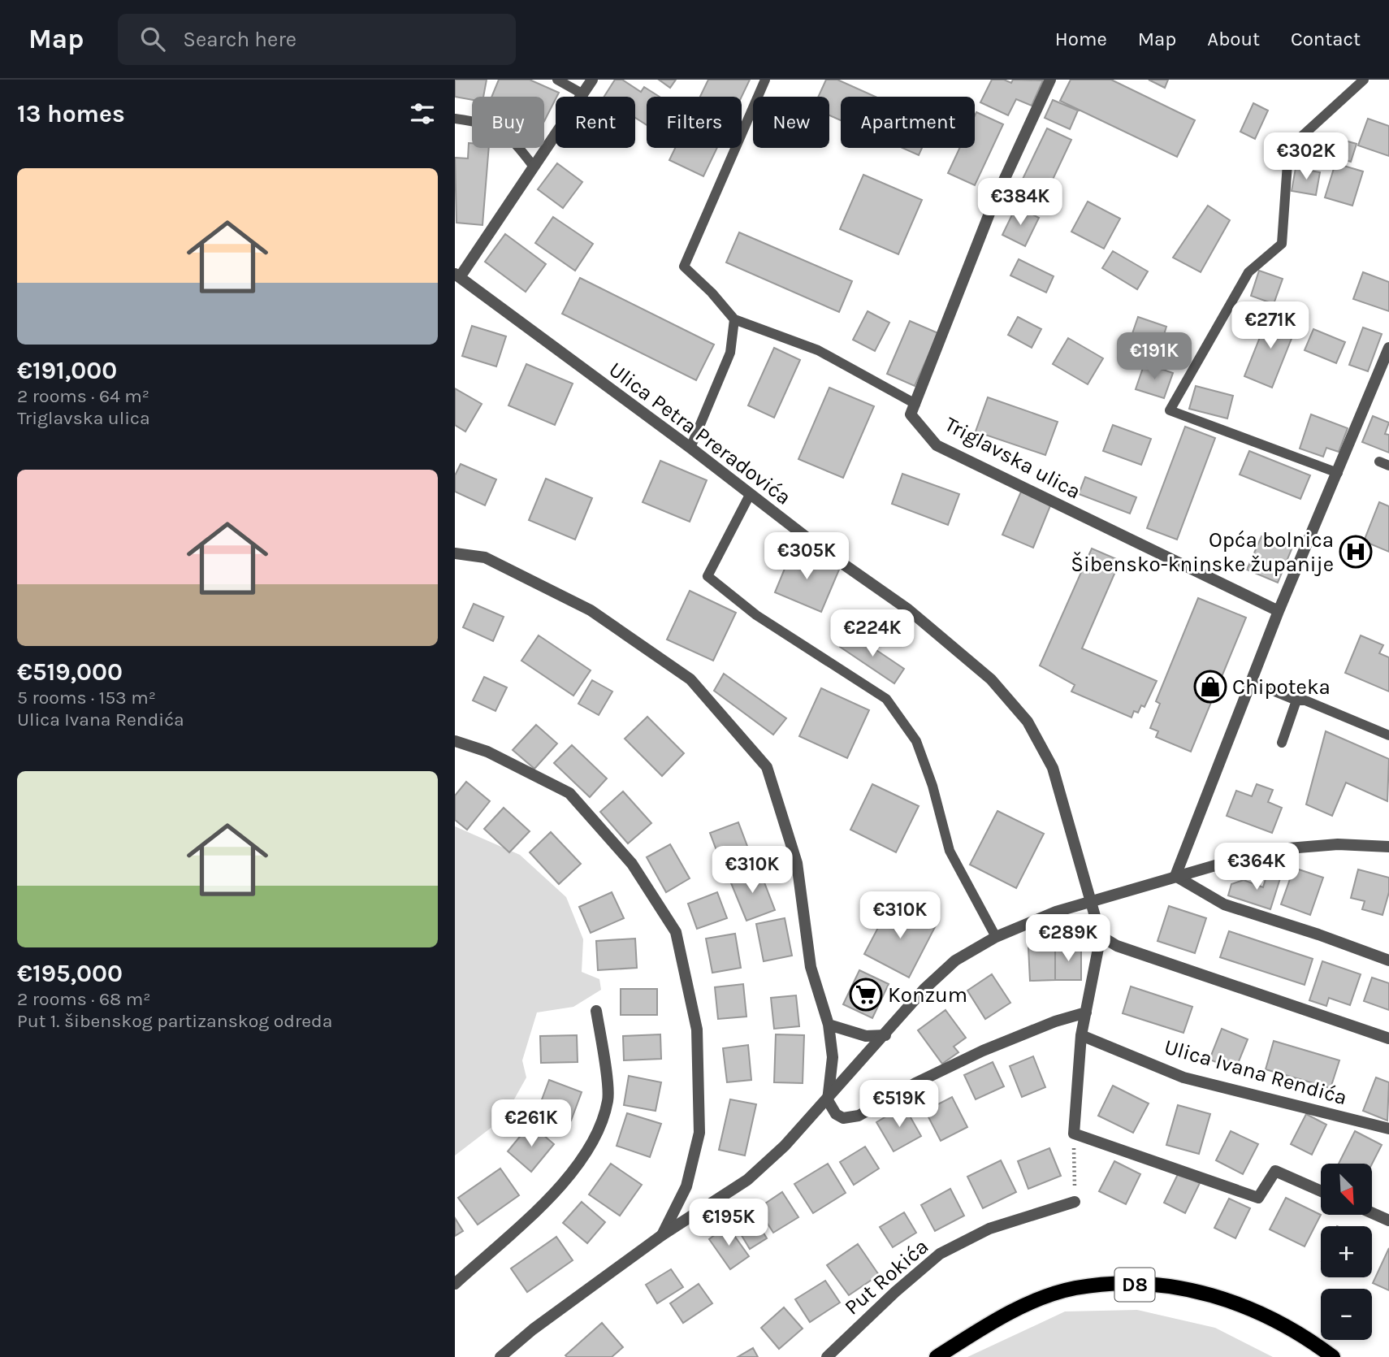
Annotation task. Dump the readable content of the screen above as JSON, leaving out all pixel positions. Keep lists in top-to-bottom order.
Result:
{
  "streets": {
    "main road": ["D8"],
    "street": [
      "Ulica Petra Preradovića",
      "Triglavska ulica",
      "Ulica Ivana Rendića",
      "Put Rokića"
    ]
  },
  "places": {
    "hospital": ["Opća bolnica Šibensko-kninske županije"],
    "shop": ["Chipoteka"],
    "supermarket": ["Konzum"]
  },
  "north": "bottom right",
  "page": {
    "header": "Map",
    "search": "Search here",
    "nav": [
      "Home",
      "Map",
      "About",
      "Contact"
    ],
    "heading": "13 homes",
    "chip": [
      "Buy",
      "Rent",
      "Filters",
      "New",
      "Apartment"
    ],
    "price": [
      "€302K",
      "€384K",
      "€271K",
      "€191K",
      "€305K",
      "€224K",
      "€364K",
      "€310K",
      "€310K",
      "€289K",
      "€519K",
      "€261K",
      "€195K"
    ],
    "list": [
      {
        "name": "€191,000",
        "note": "2 rooms · 64 m² · Triglavska ulica"
      },
      {
        "name": "€519,000",
        "note": "5 rooms · 153 m² · Ulica Ivana Rendića"
      },
      {
        "name": "€195,000",
        "note": "2 rooms · 68 m² · Put 1. šibenskog partizanskog odreda"
      }
    ],
    "map_buttons": ["+", "−"]
  }
}
